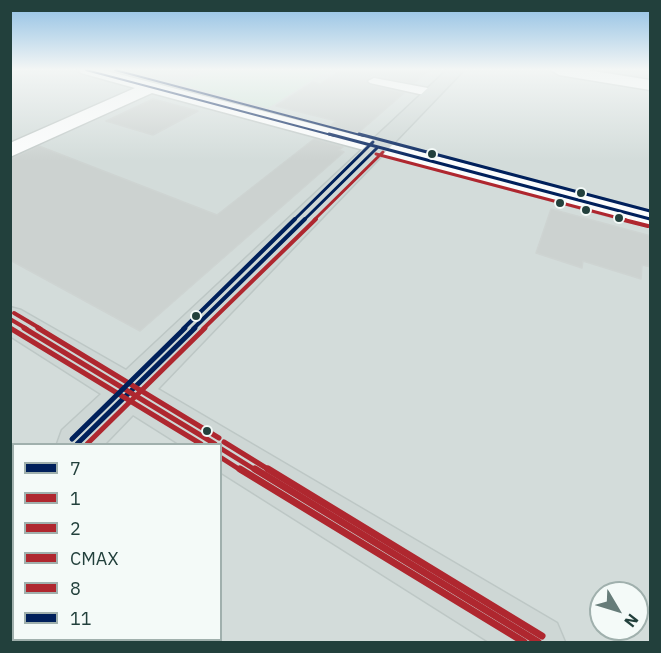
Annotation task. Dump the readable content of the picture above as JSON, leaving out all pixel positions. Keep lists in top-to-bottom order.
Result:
{
  "lines": [
    "transit line 7",
    "transit line 11",
    "transit line 8",
    "transit line CMAX",
    "transit line 1",
    "transit line 2"
  ],
  "legend": [
    "7",
    "1",
    "2",
    "CMAX",
    "8",
    "11"
  ],
  "north": "bottom right"
}
